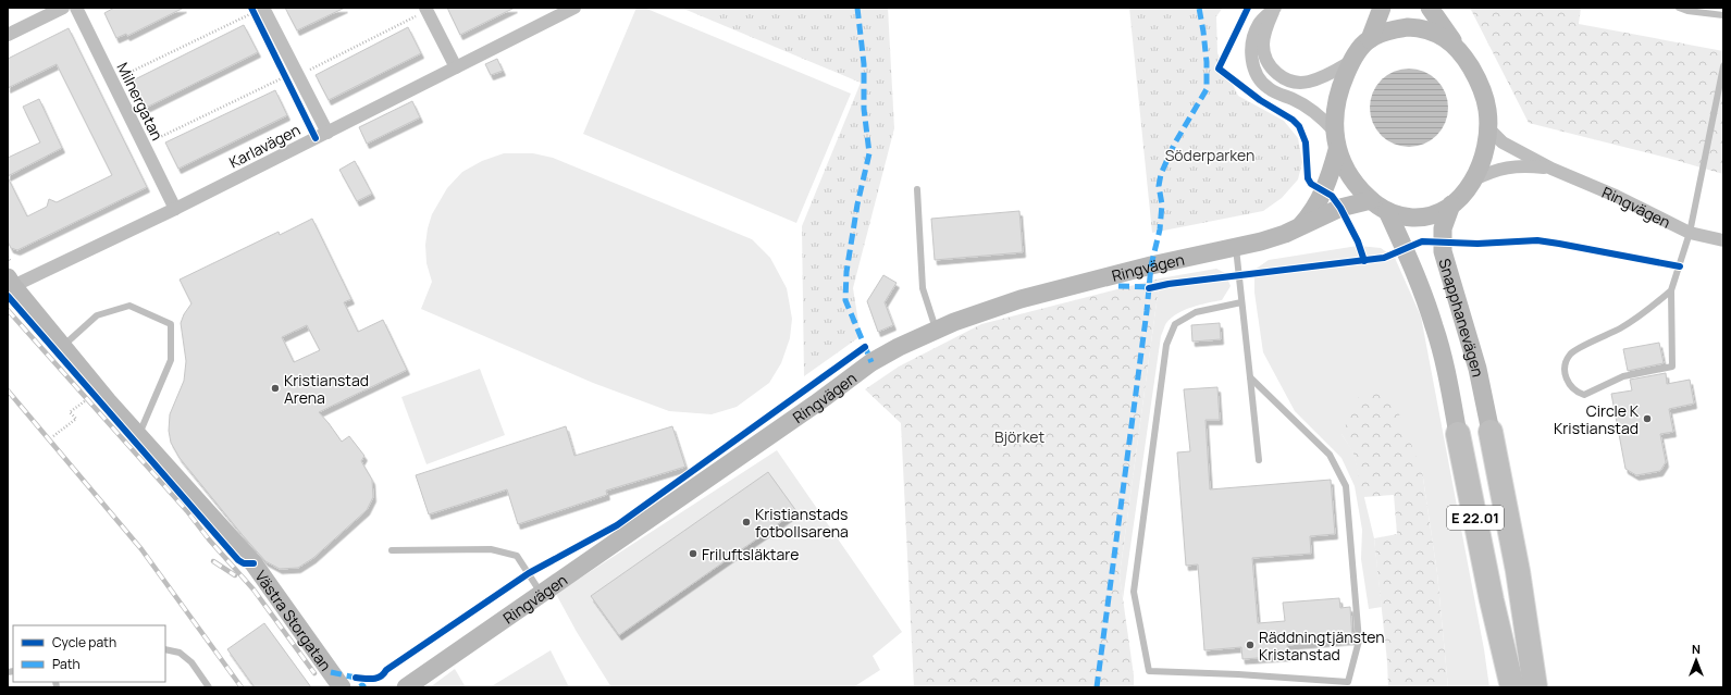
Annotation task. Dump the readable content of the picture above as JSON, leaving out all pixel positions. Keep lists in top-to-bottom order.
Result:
{
  "streets": {
    "highway": ["E 22.01"],
    "street": [
      "Milnergatan",
      "Karlavägen",
      "Ringvägen",
      "Snapphanevägen",
      "Västra Storgatan"
    ]
  },
  "crossings": [
    ["Milnergatan", "Karlavägen"],
    ["Karlavägen", "Västra Storgatan"],
    ["Snapphanevägen", "E 22.01"]
  ],
  "parks": ["Söderparken", "Björket"],
  "places": [
    "Kristianstad Arena",
    "Circle K Kristianstad",
    "Kristianstads fotbollsarena",
    "Friluftsläktare",
    "Räddningtjänsten Kristanstad"
  ],
  "legend": ["Cycle path", "Path"],
  "north": "top"
}
